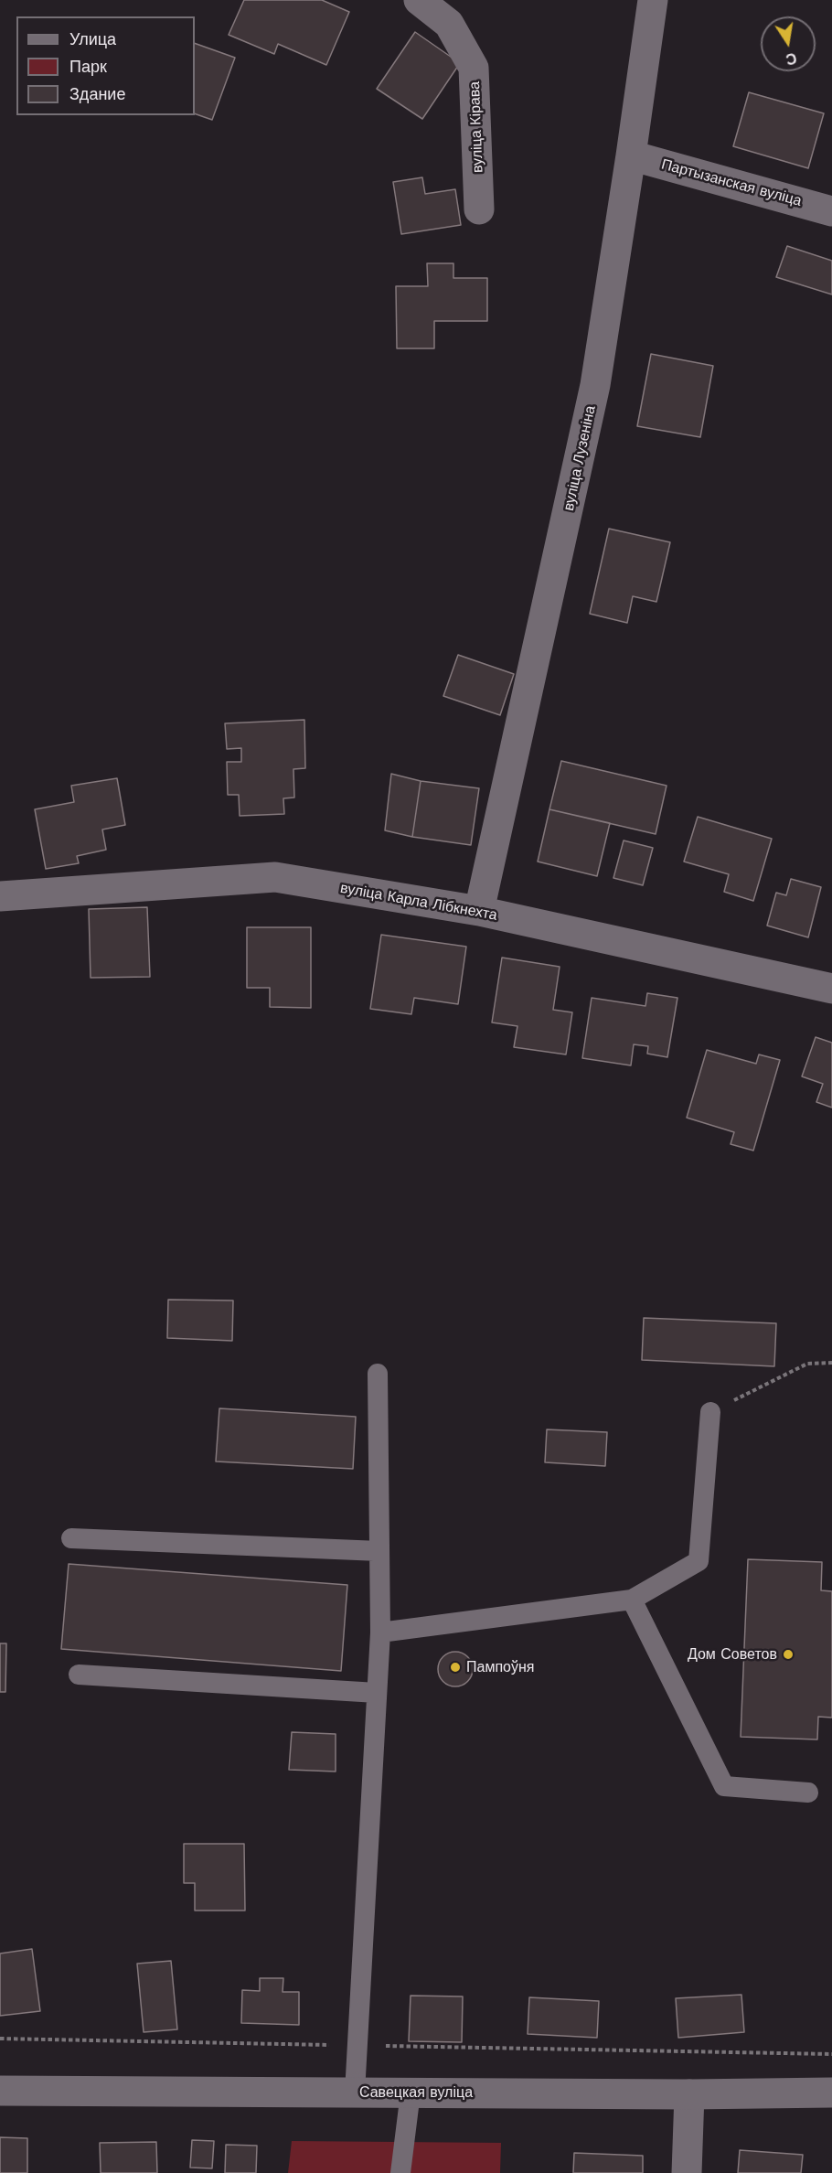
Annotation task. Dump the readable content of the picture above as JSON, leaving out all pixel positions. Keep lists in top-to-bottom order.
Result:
{
  "streets": {
    "street": [
      "вуліца Кірава",
      "Партызанская вуліца",
      "вуліца Лузеніна",
      "вуліца Карла Лібкнехта",
      "Савецкая вуліца"
    ]
  },
  "crossings": [
    ["Партызанская вуліца", "вуліца Лузеніна"],
    ["вуліца Лузеніна", "вуліца Карла Лібкнехта"]
  ],
  "places": ["Дом Советов", "Пампоўня"],
  "legend": ["Улица", "Парк", "Здание"],
  "north": "bottom"
}
